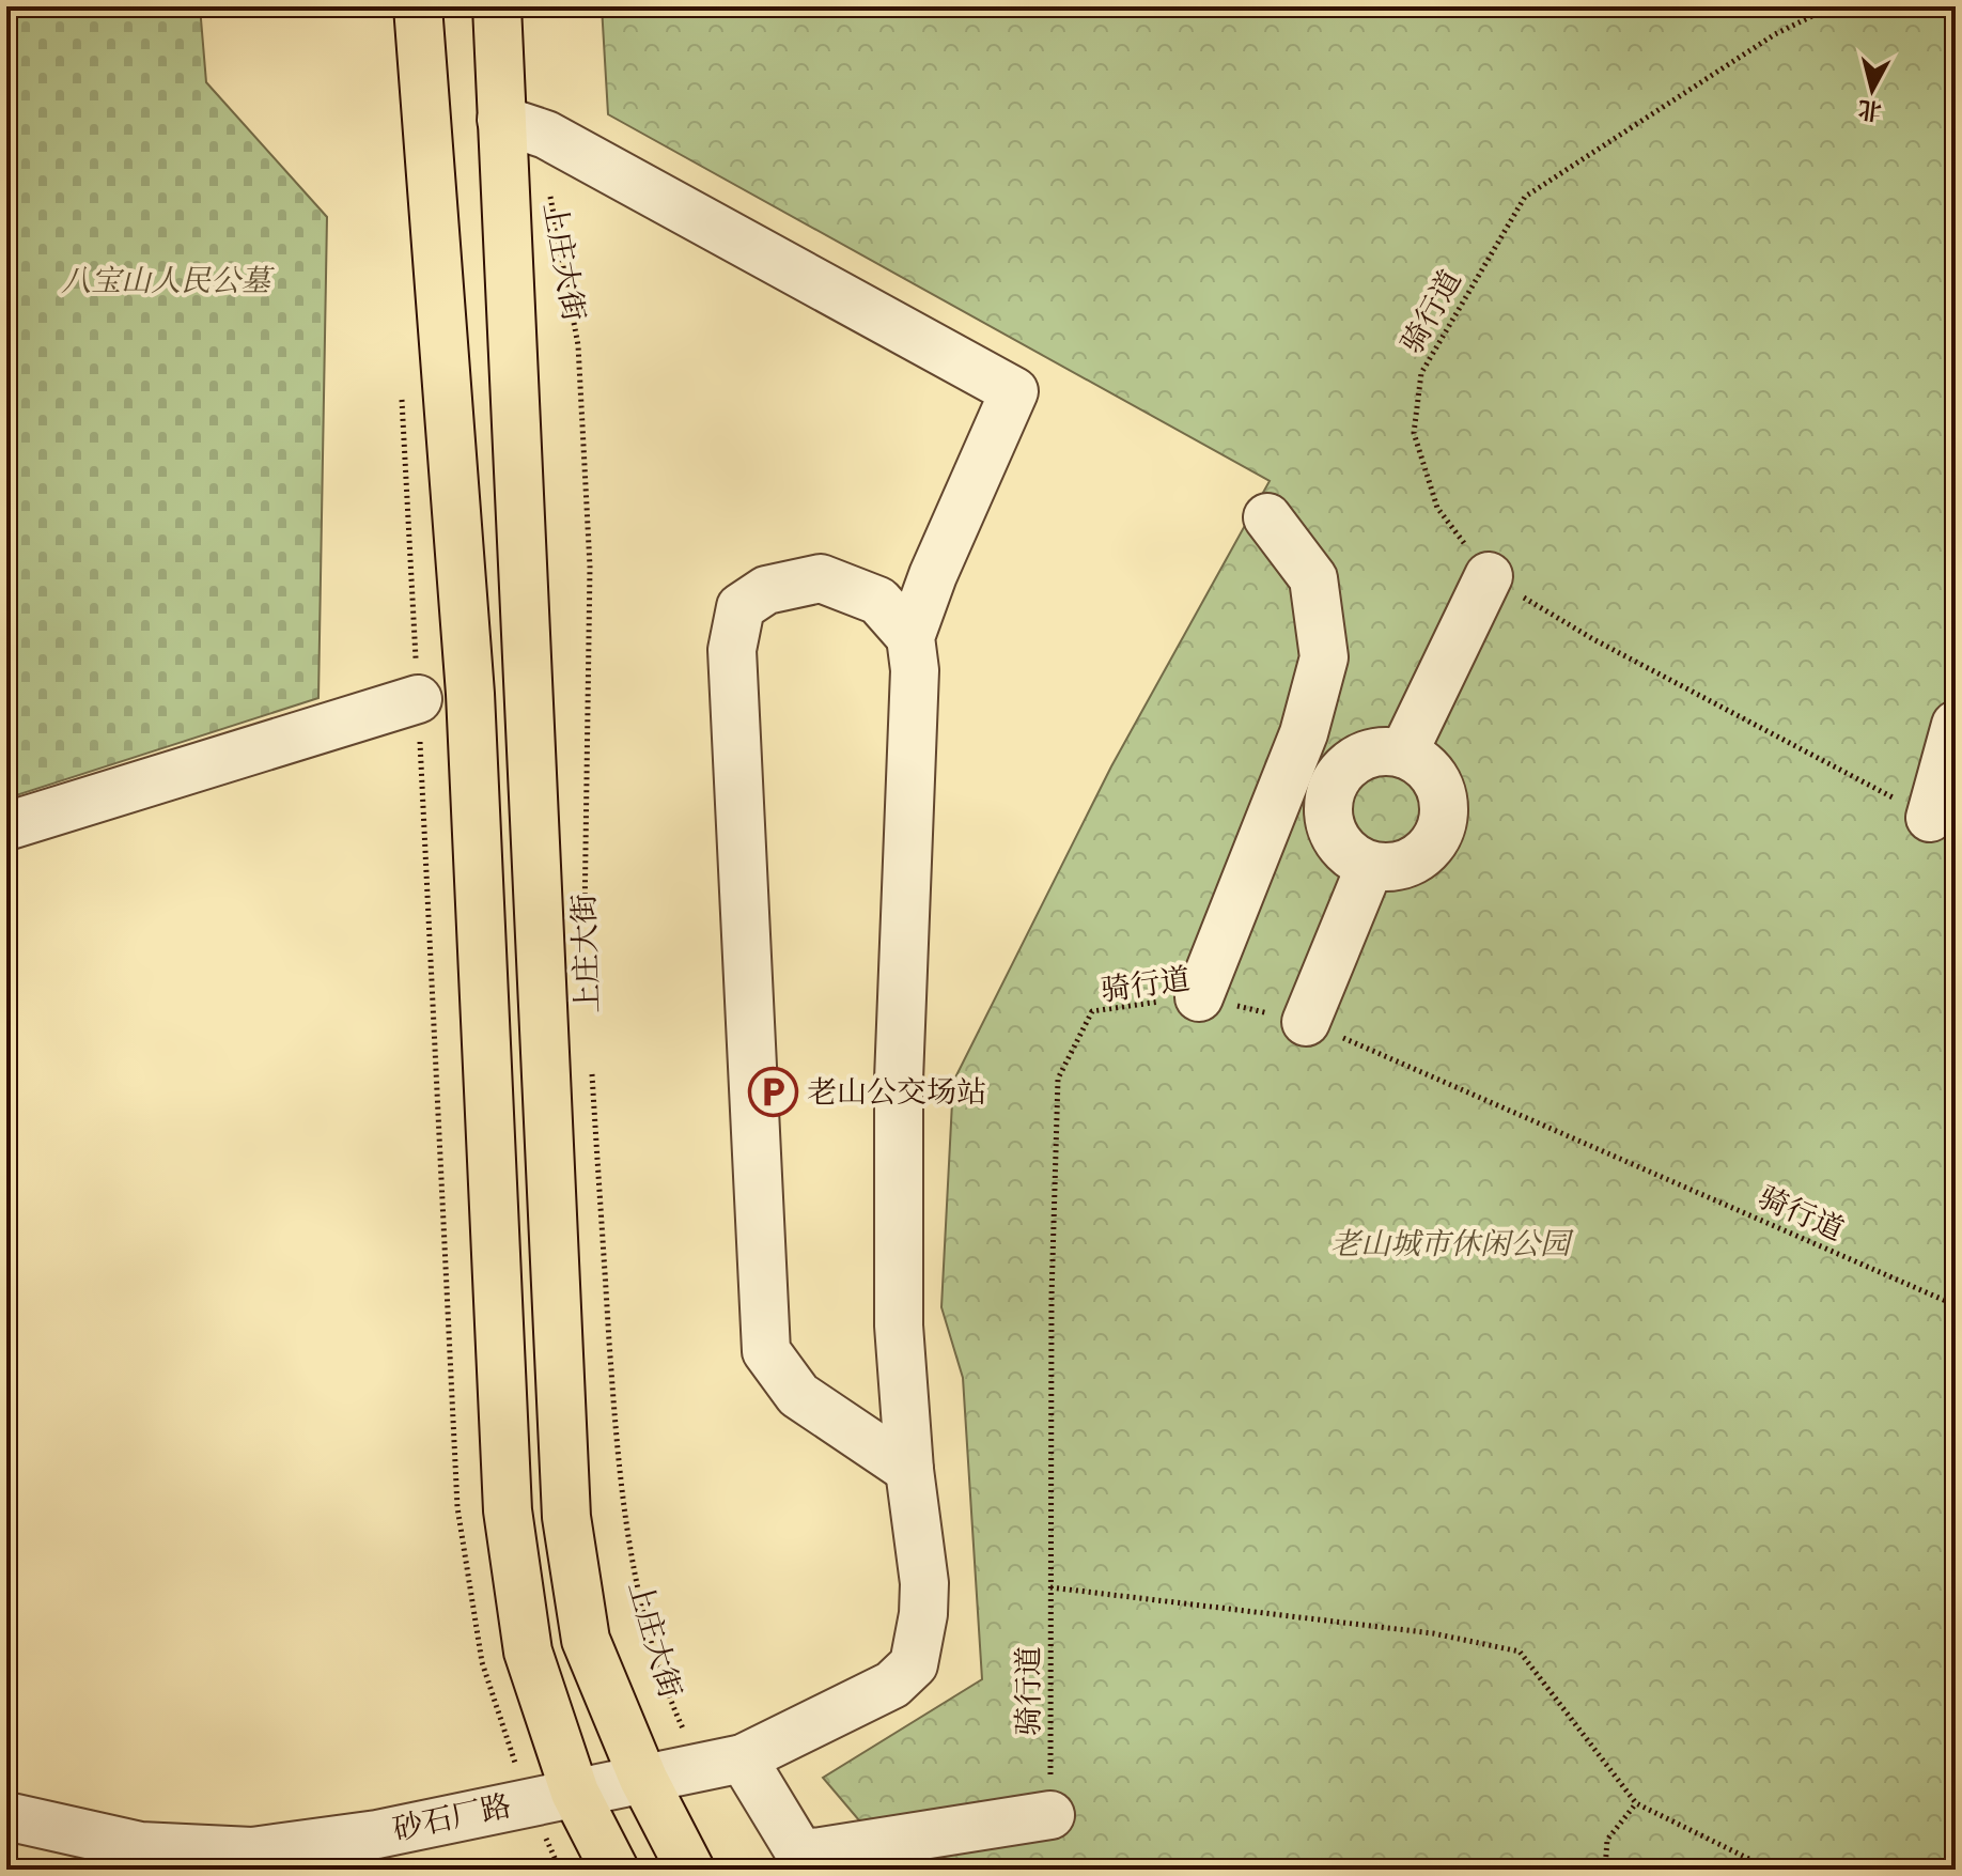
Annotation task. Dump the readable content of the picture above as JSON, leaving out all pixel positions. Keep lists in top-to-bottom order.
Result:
{
  "streets": {
    "main road": ["上庄大街"],
    "street": ["砂石厂路"],
    "path": ["骑行道"]
  },
  "crossings": [
    ["上庄大街", "砂石厂路"]
  ],
  "parks": ["八宝山人民公墓", "老山城市休闲公园"],
  "places": {
    "parking": ["老山公交场站"]
  },
  "north": "bottom"
}
